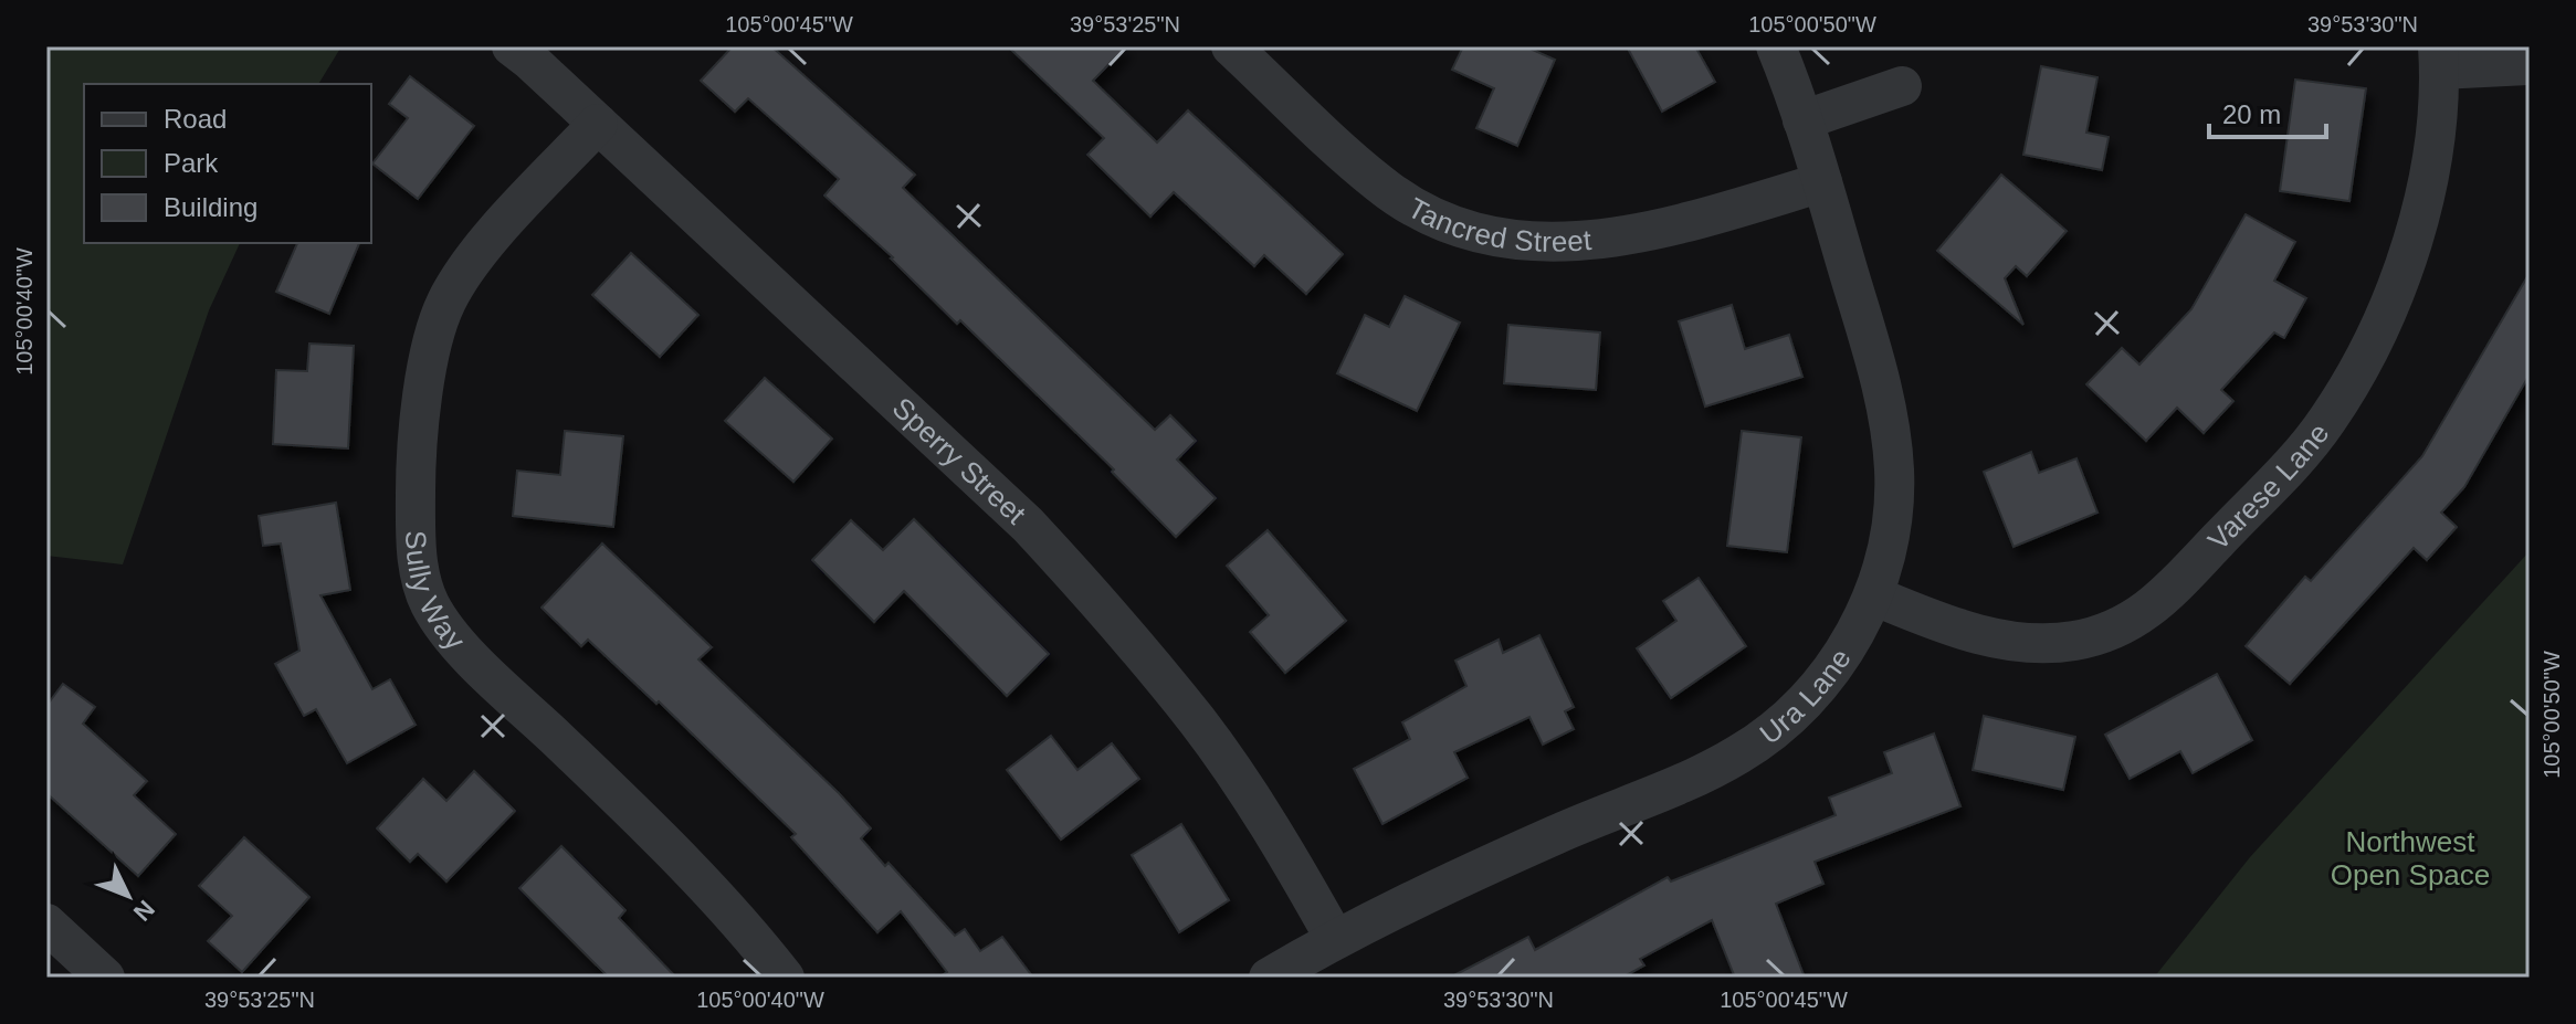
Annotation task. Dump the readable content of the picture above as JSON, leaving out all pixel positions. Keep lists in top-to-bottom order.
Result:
{
  "streets": {
    "street": [
      "Tancred Street",
      "Sperry Street",
      "Varese Lane",
      "Sully Way",
      "Ura Lane"
    ]
  },
  "crossings": [
    ["Tancred Street", "Ura Lane"],
    ["Sperry Street", "Sully Way"],
    ["Sperry Street", "Ura Lane"],
    ["Varese Lane", "Ura Lane"]
  ],
  "parks": ["Northwest Open Space"],
  "legend": ["Road", "Park", "Building"],
  "scale_bar": "20 m",
  "north": "bottom right",
  "coordinates": [
    "105°00'45\"W",
    "39°53'25\"N",
    "105°00'50\"W",
    "39°53'30\"N",
    "105°00'40\"W"
  ]
}
